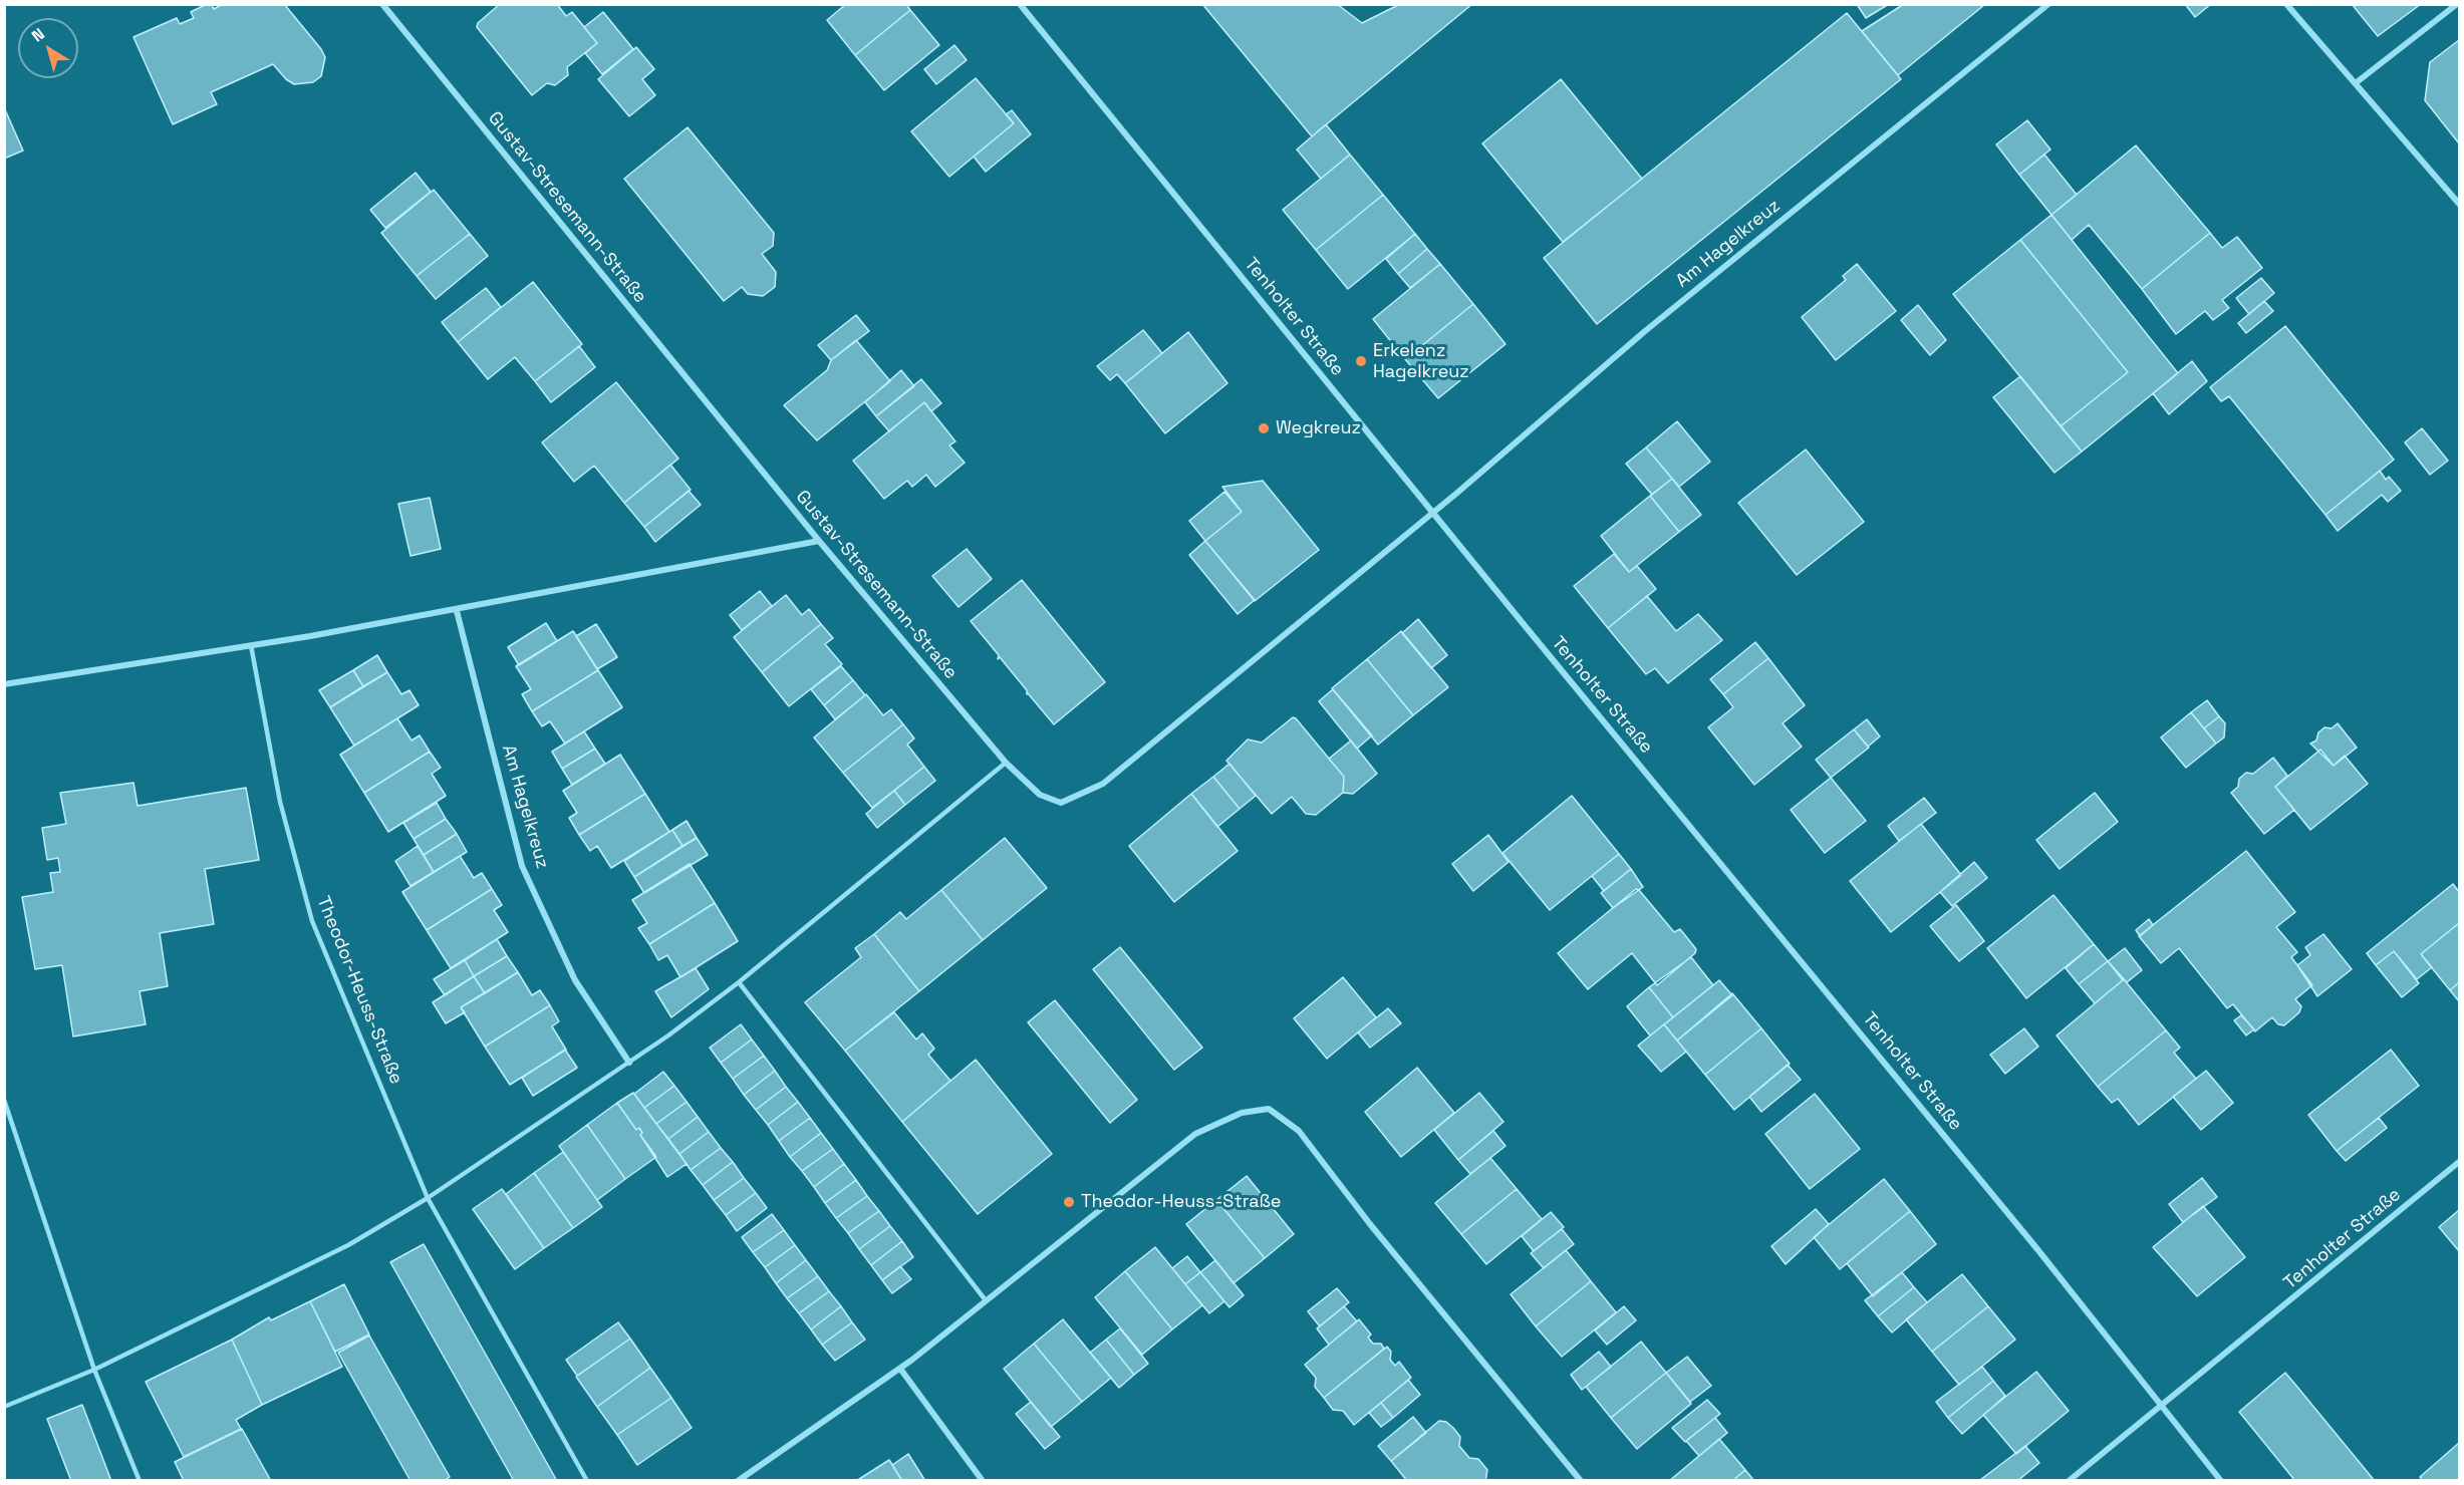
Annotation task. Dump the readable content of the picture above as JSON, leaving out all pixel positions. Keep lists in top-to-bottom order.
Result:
{
  "streets": {
    "street": ["Gustav-Stresemann-Straße", "Am Hagelkreuz", "Tenholter Straße"],
    "lane": ["Theodor-Heuss-Straße"]
  },
  "crossings": [
    ["Gustav-Stresemann-Straße", "Am Hagelkreuz"],
    ["Gustav-Stresemann-Straße", "Tenholter Straße"],
    ["Am Hagelkreuz", "Tenholter Straße"]
  ],
  "places": ["Erkelenz Hagelkreuz", "Wegkreuz", "Theodor-Heuss-Straße"],
  "north": "top left"
}
